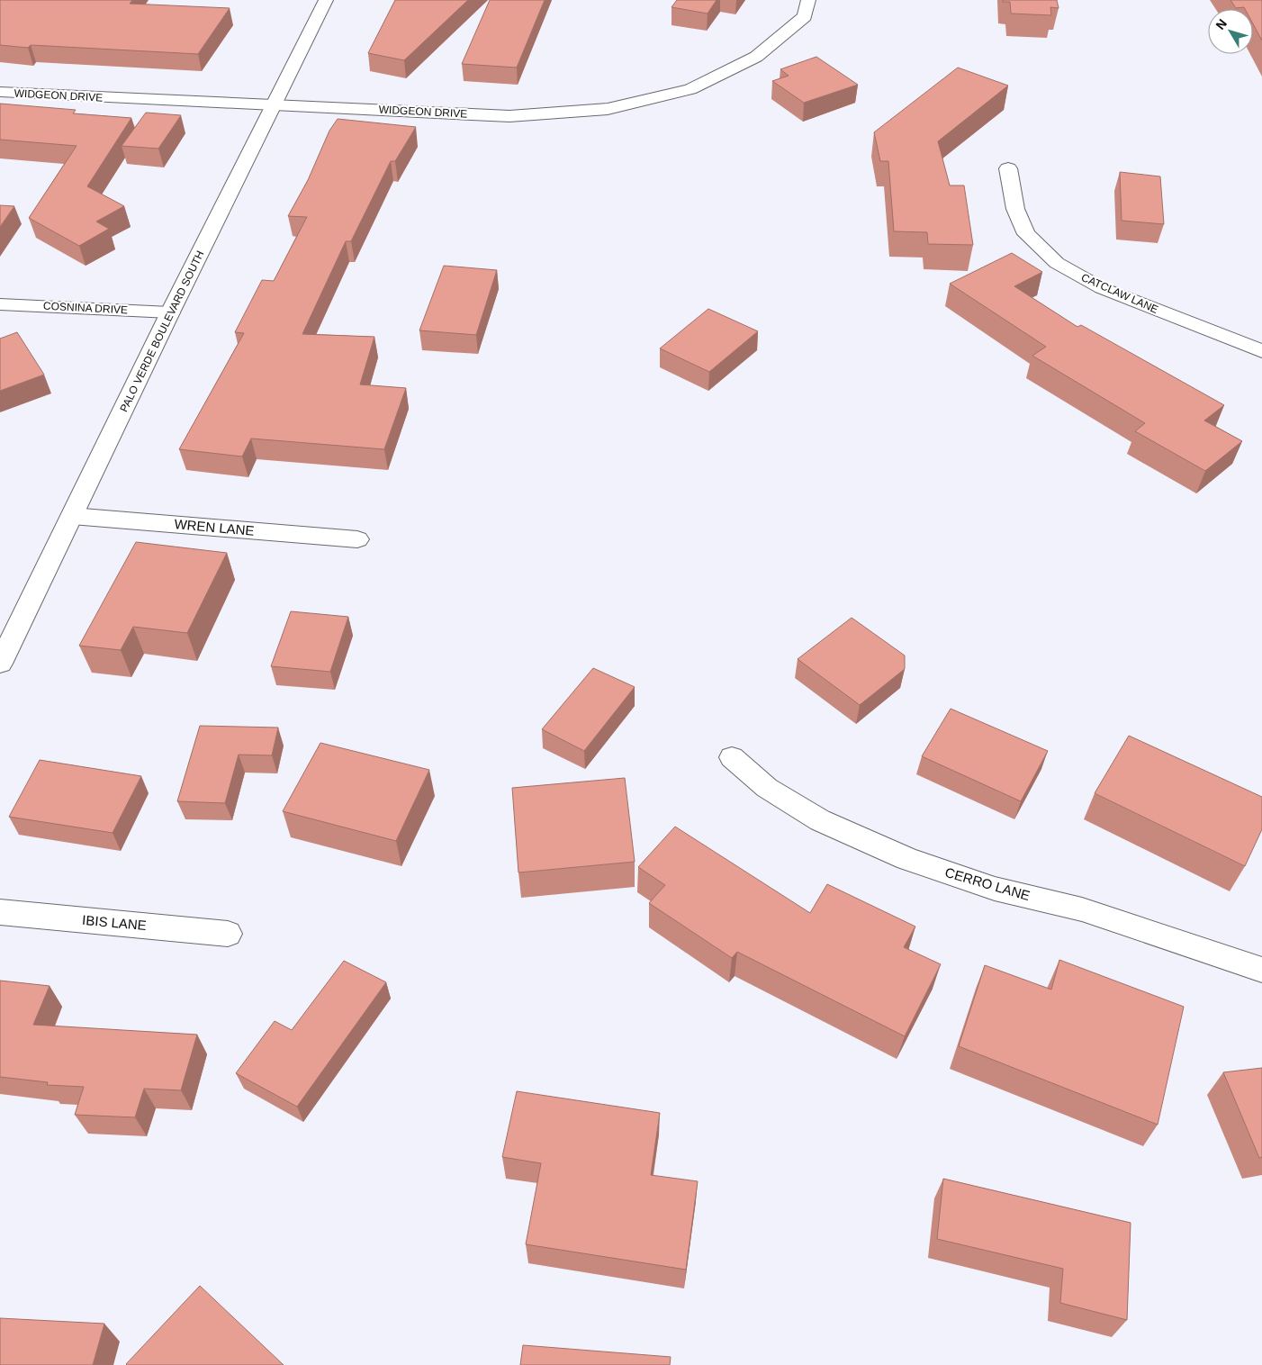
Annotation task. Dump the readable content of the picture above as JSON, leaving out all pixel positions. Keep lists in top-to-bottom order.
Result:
{
  "streets": {
    "street": [
      "WIDGEON DRIVE",
      "CATCLAW LANE",
      "COSNINA DRIVE",
      "PALO VERDE BOULEVARD SOUTH",
      "WREN LANE",
      "CERRO LANE",
      "IBIS LANE"
    ]
  },
  "crossings": [
    ["WIDGEON DRIVE", "PALO VERDE BOULEVARD SOUTH"],
    ["COSNINA DRIVE", "PALO VERDE BOULEVARD SOUTH"],
    ["PALO VERDE BOULEVARD SOUTH", "WREN LANE"]
  ],
  "north": "top left"
}
